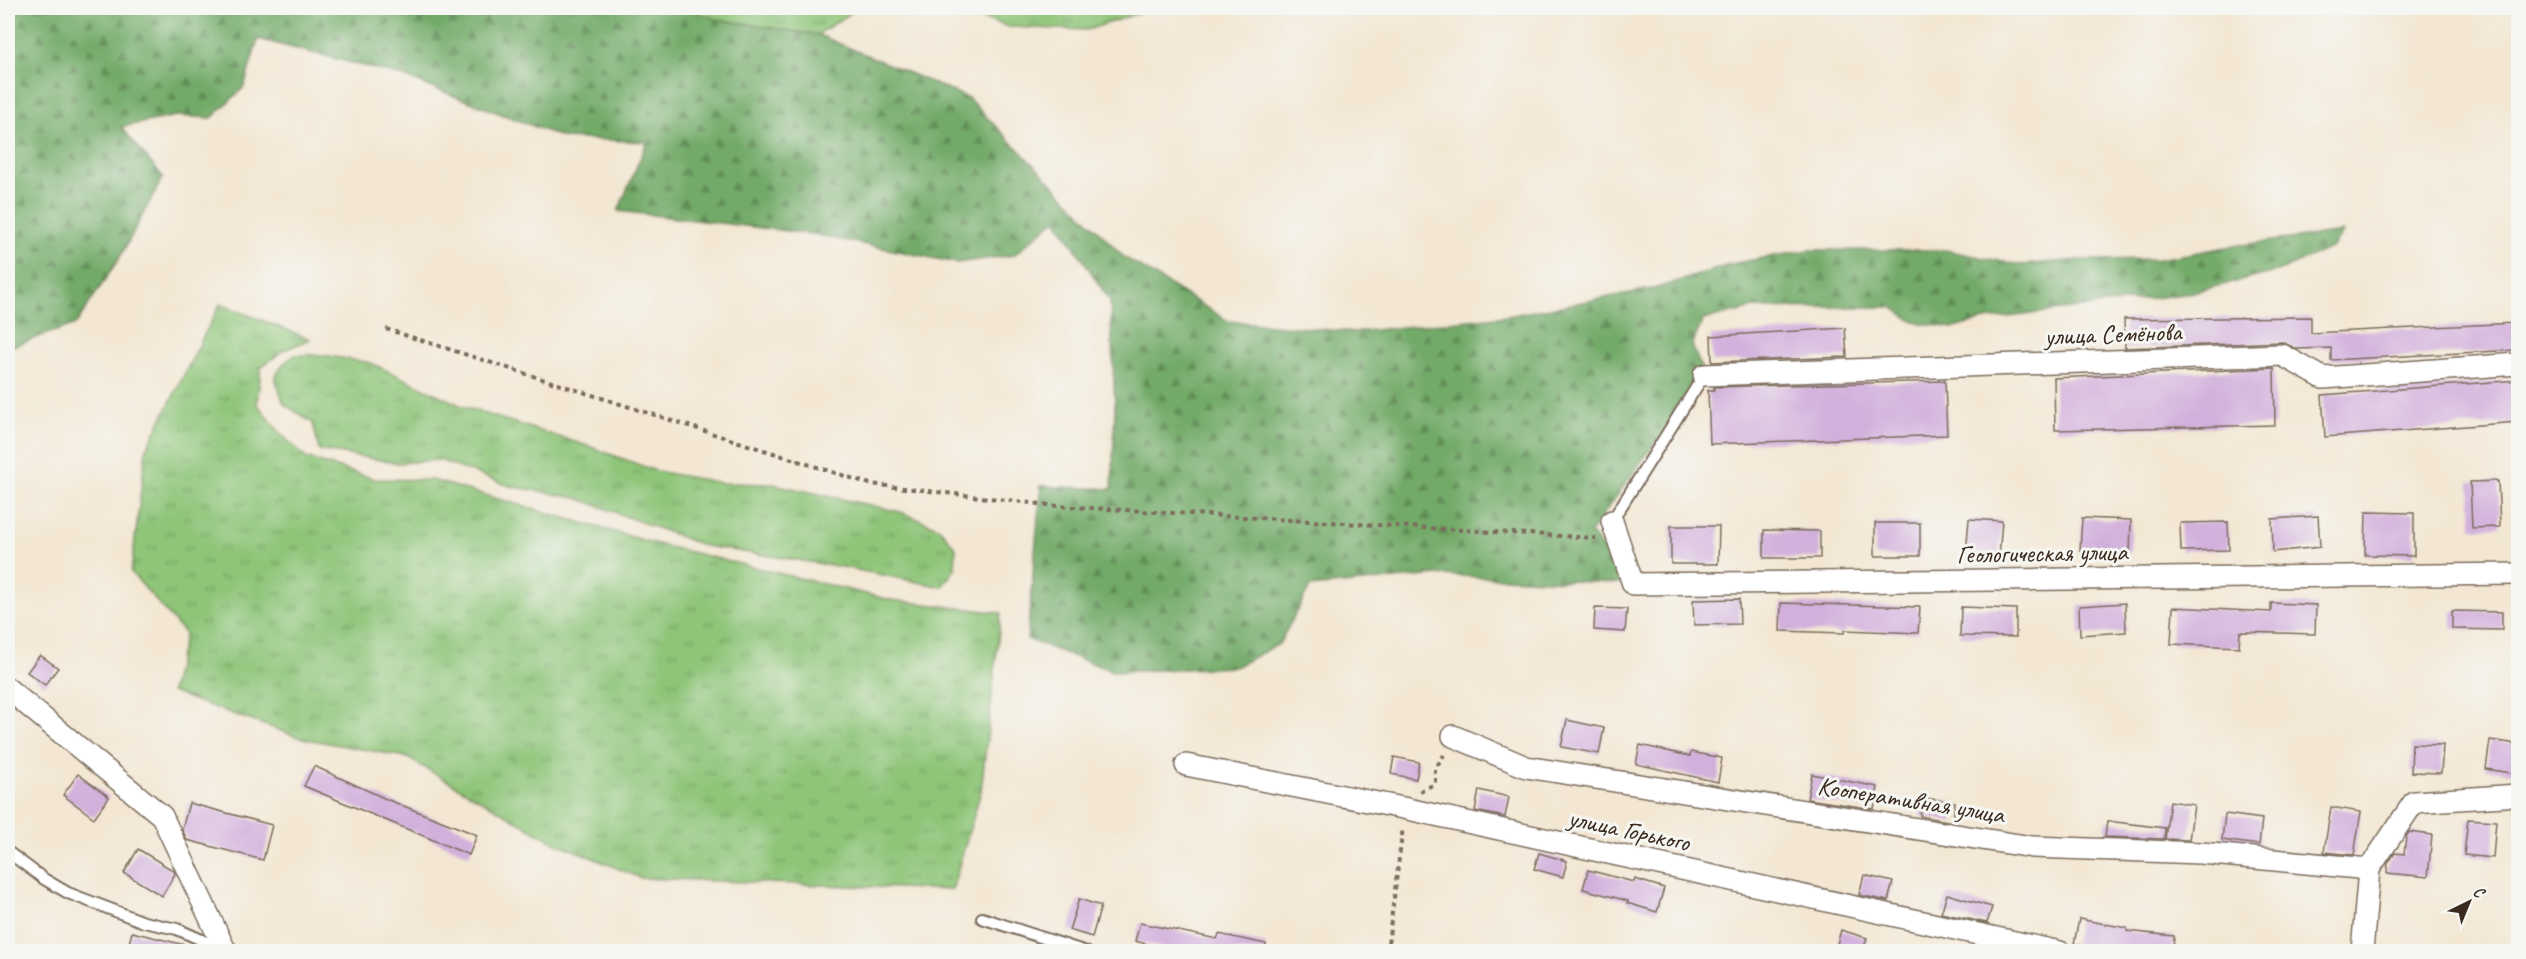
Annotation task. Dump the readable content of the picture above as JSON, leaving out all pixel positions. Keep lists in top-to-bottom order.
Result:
{
  "streets": {
    "street": [
      "улица Семёнова",
      "Геологическая улица",
      "Кооперативная улица",
      "улица Горького"
    ]
  },
  "north": "top right"
}
